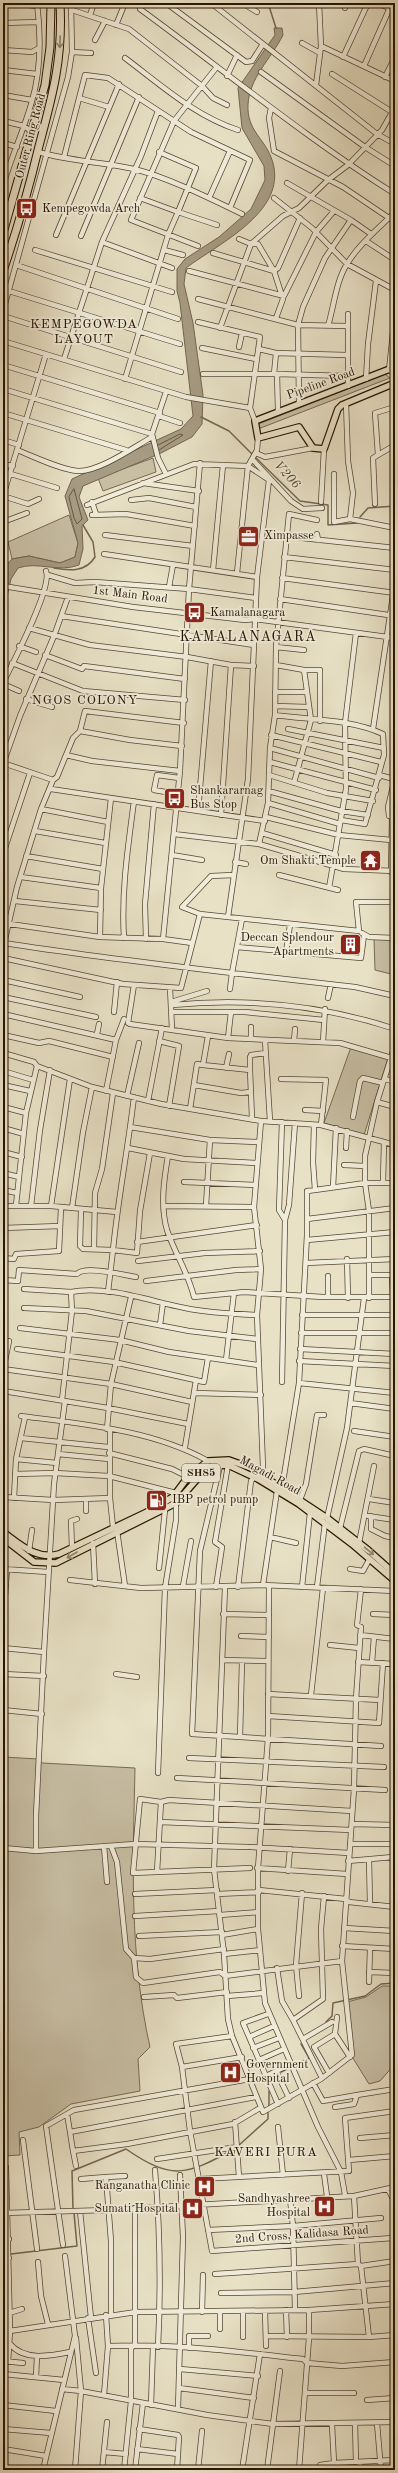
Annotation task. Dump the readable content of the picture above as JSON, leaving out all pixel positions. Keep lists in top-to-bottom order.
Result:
{
  "streets": {
    "highway": ["Outer Ring Road"],
    "main road": ["Pipeline Road", "SH85", "Magadi Road"],
    "street": ["1st Main Road", "2nd Cross, Kalidasa Road"]
  },
  "districts": [
    "KEMPEGOWDA LAYOUT",
    "KAMALANAGARA",
    "NGOS COLONY",
    "KAVERI PURA"
  ],
  "water": ["V206"],
  "places": {
    "bus stop": ["Kempegowda Arch", "Kamalanagara", "Shankararnag Bus Stop"],
    "office": ["Ximpasse"],
    "temple": ["Om Shakti Temple"],
    "building": ["Deccan Splendour Apartments"],
    "fuel station": ["IBP petrol pump"],
    "hospital": [
      "Government Hospital",
      "Ranganatha Clinic",
      "Sandhyashree Hospital",
      "Sumati Hospital"
    ]
  }
}
